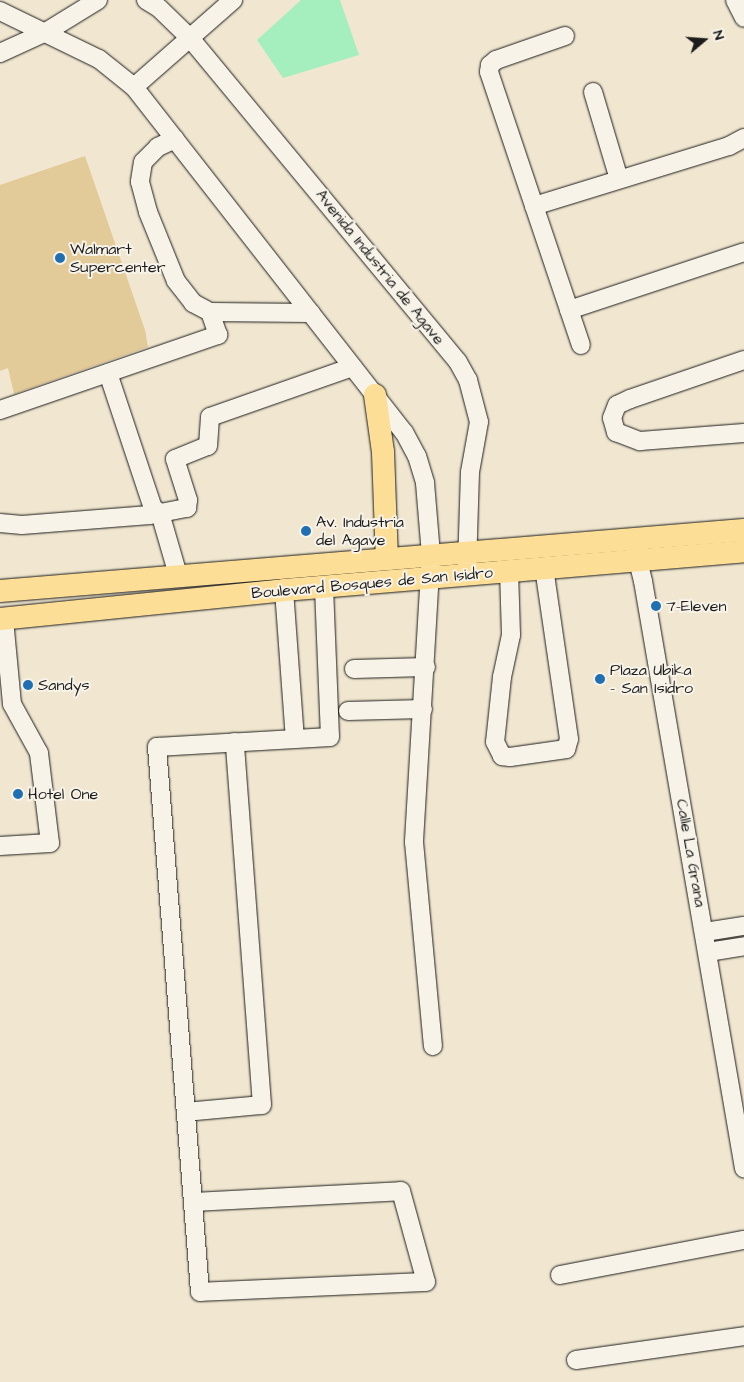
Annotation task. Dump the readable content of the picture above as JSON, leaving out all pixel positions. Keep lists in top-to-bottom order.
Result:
{
  "streets": {
    "main road": ["Boulevard Bosques de San Isidro"],
    "street": ["Avenida Industria de Agave", "Calle La Grana"]
  },
  "crossings": [
    ["Avenida Industria de Agave", "Boulevard Bosques de San Isidro"],
    ["Boulevard Bosques de San Isidro", "Calle La Grana"]
  ],
  "places": [
    "Walmart Supercenter",
    "Av. Industria del Agave",
    "7-Eleven",
    "Plaza Ubika - San Isidro",
    "Sandys",
    "Hotel One"
  ],
  "north": "right"
}
